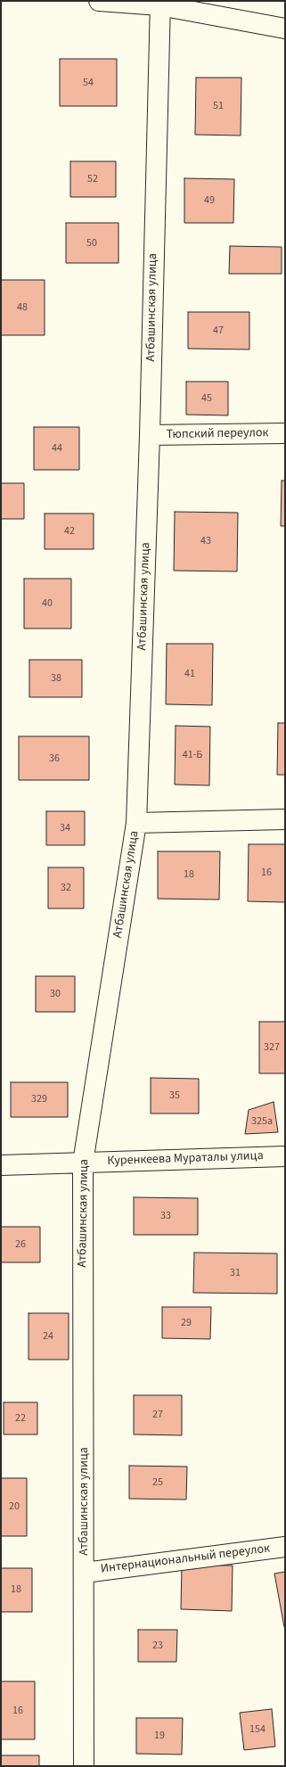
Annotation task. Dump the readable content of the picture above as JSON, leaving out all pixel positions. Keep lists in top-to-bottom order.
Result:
{
  "streets": {
    "street": [
      "Атбашинская улица",
      "Тюпский переулок",
      "Куренкеева Мураталы улица",
      "Интернациональный переулок"
    ]
  },
  "crossings": [
    ["Атбашинская улица", "Тюпский переулок"],
    ["Атбашинская улица", "Куренкеева Мураталы улица"],
    ["Атбашинская улица", "Интернациональный переулок"]
  ],
  "house_numbers": [
    "54",
    "51",
    "52",
    "49",
    "50",
    "48",
    "47",
    "45",
    "44",
    "42",
    "43",
    "40",
    "41",
    "38",
    "41-Б",
    "36",
    "34",
    "16",
    "18",
    "32",
    "30",
    "327",
    "35",
    "329",
    "325а",
    "33",
    "26",
    "31",
    "29",
    "24",
    "27",
    "22",
    "25",
    "20",
    "18",
    "23",
    "16",
    "154",
    "19"
  ]
}
